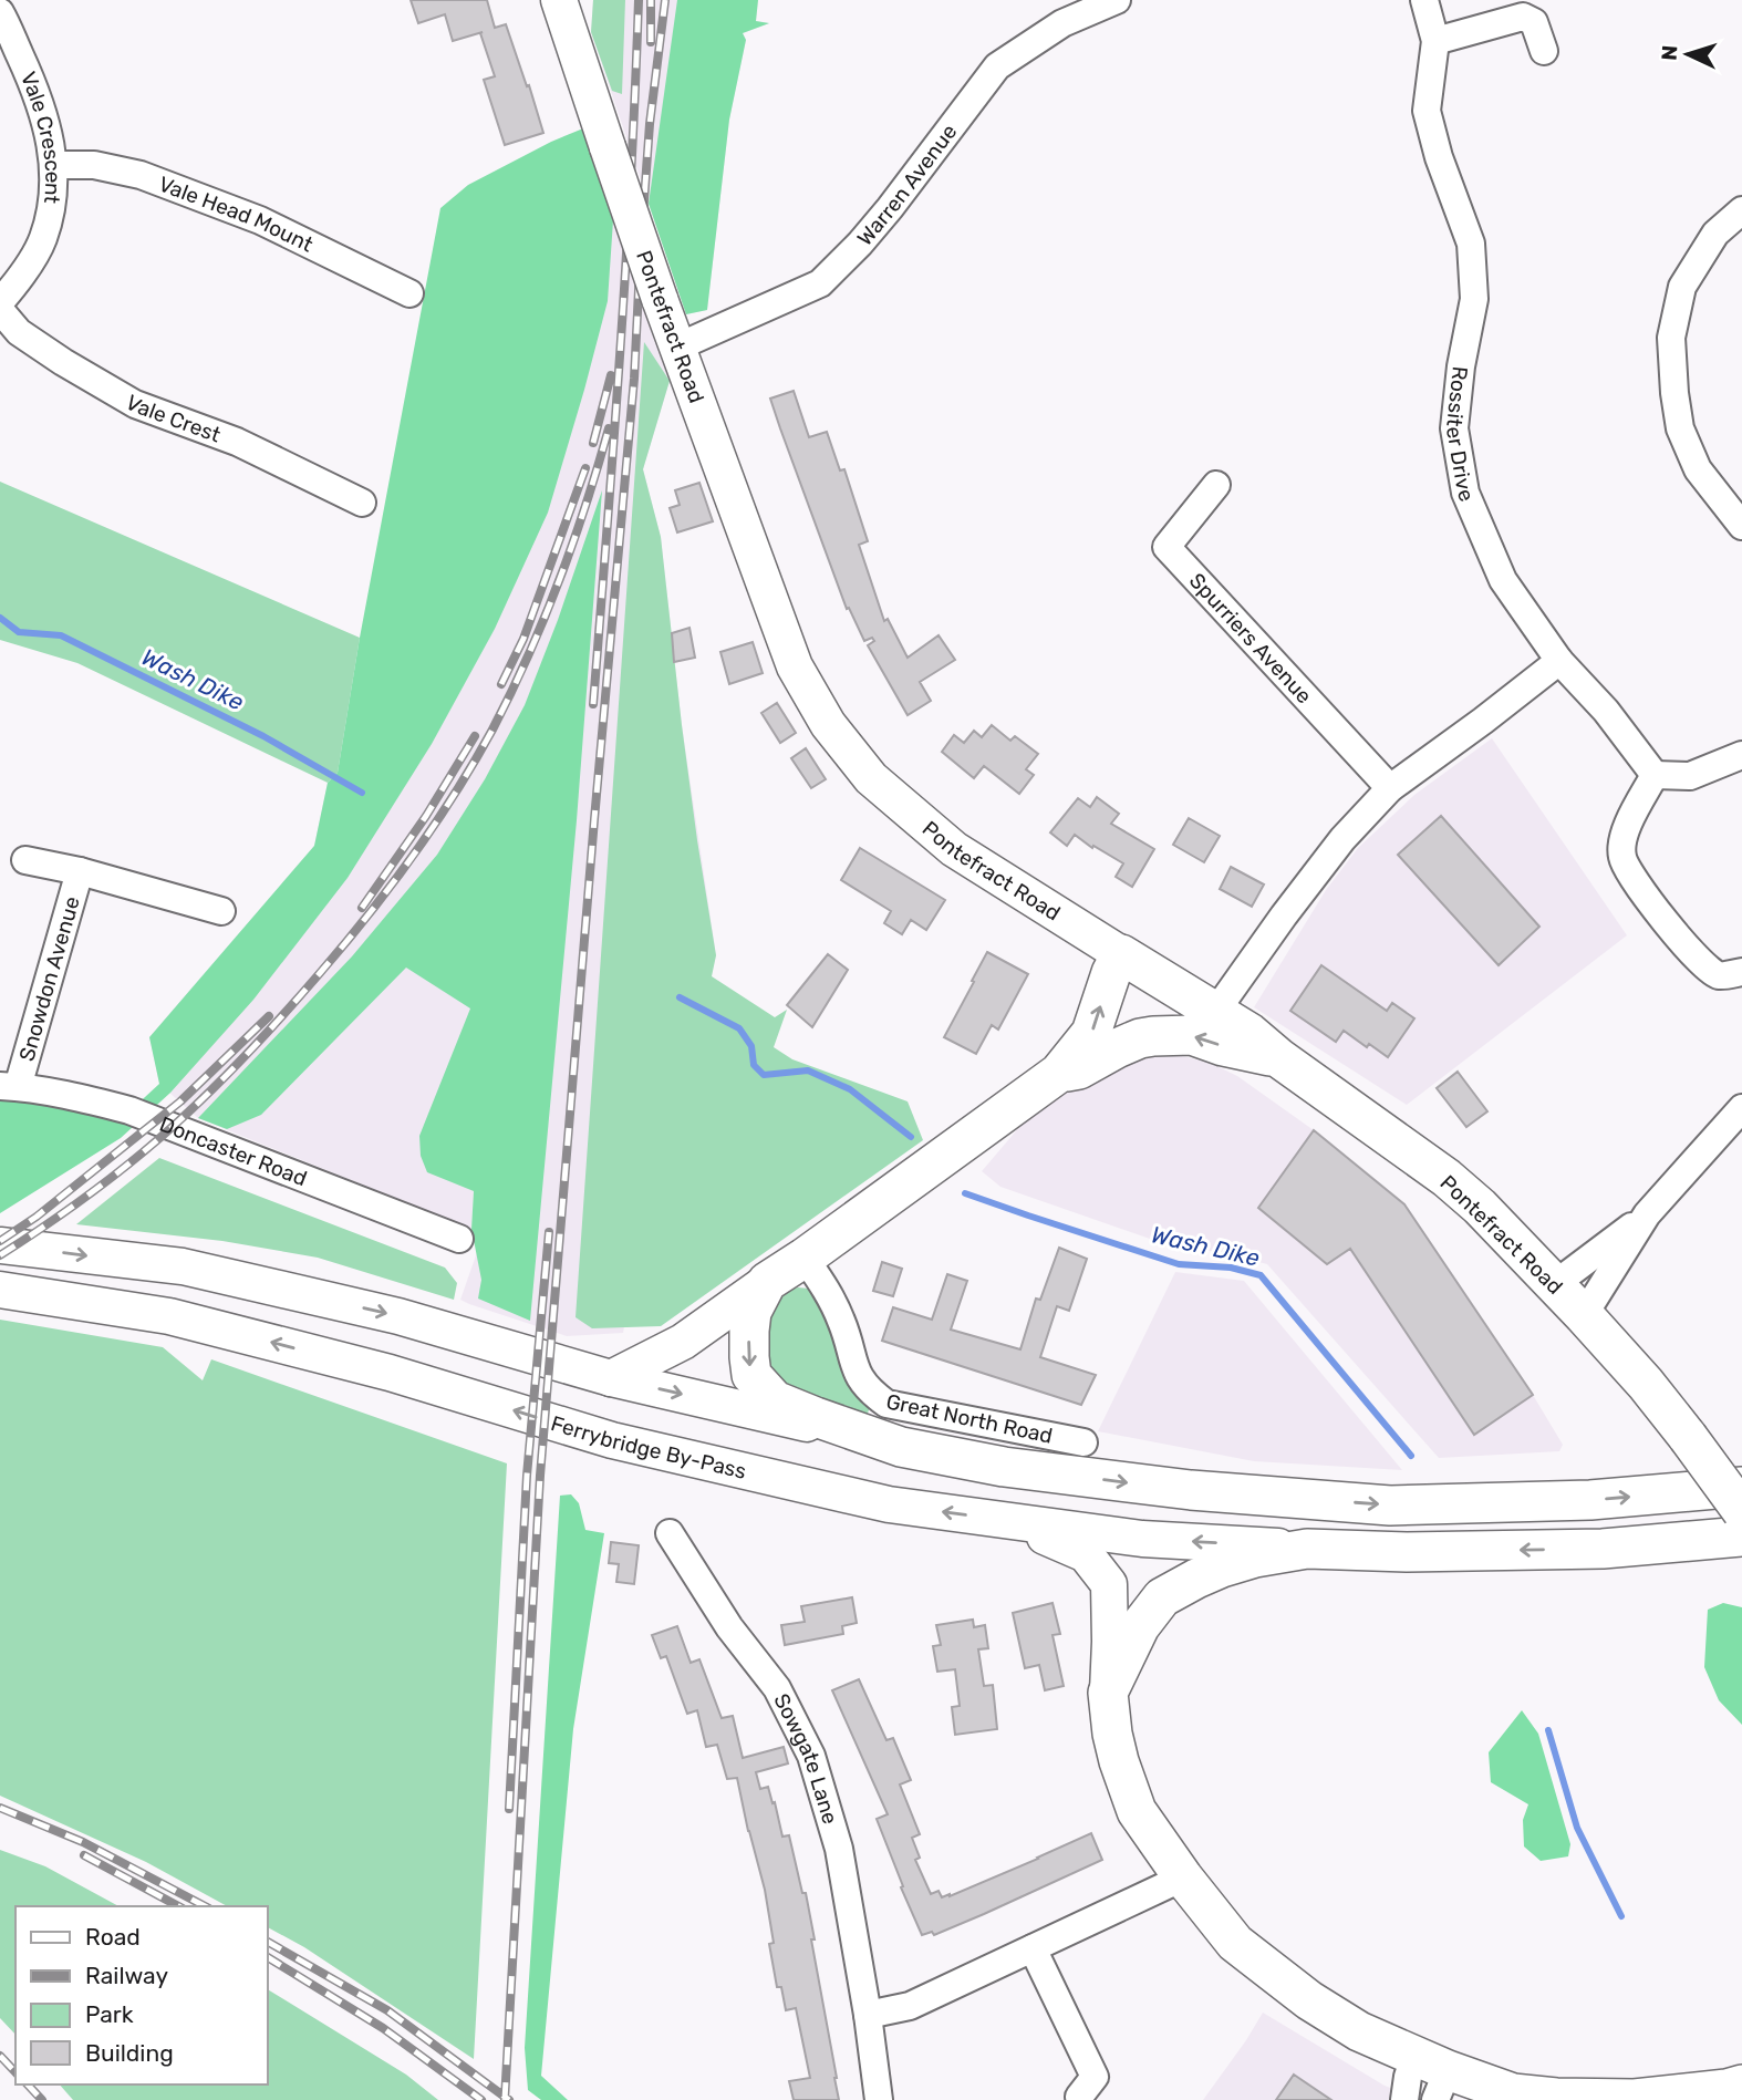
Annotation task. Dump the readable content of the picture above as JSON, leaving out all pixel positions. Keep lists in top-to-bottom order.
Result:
{
  "streets": {
    "highway": ["Pontefract Road"],
    "main road": ["Ferrybridge By-Pass"],
    "street": [
      "Vale Crescent",
      "Warren Avenue",
      "Vale Head Mount",
      "Vale Crest",
      "Rossiter Drive",
      "Spurriers Avenue",
      "Snowdon Avenue",
      "Doncaster Road",
      "Great North Road",
      "Sowgate Lane"
    ]
  },
  "crossings": [
    ["Vale Crescent", "Vale Head Mount"],
    ["Warren Avenue", "Pontefract Road"],
    ["Snowdon Avenue", "Doncaster Road"]
  ],
  "water": ["Wash Dike"],
  "legend": [
    "Road",
    "Railway",
    "Park",
    "Building"
  ],
  "north": "left"
}
